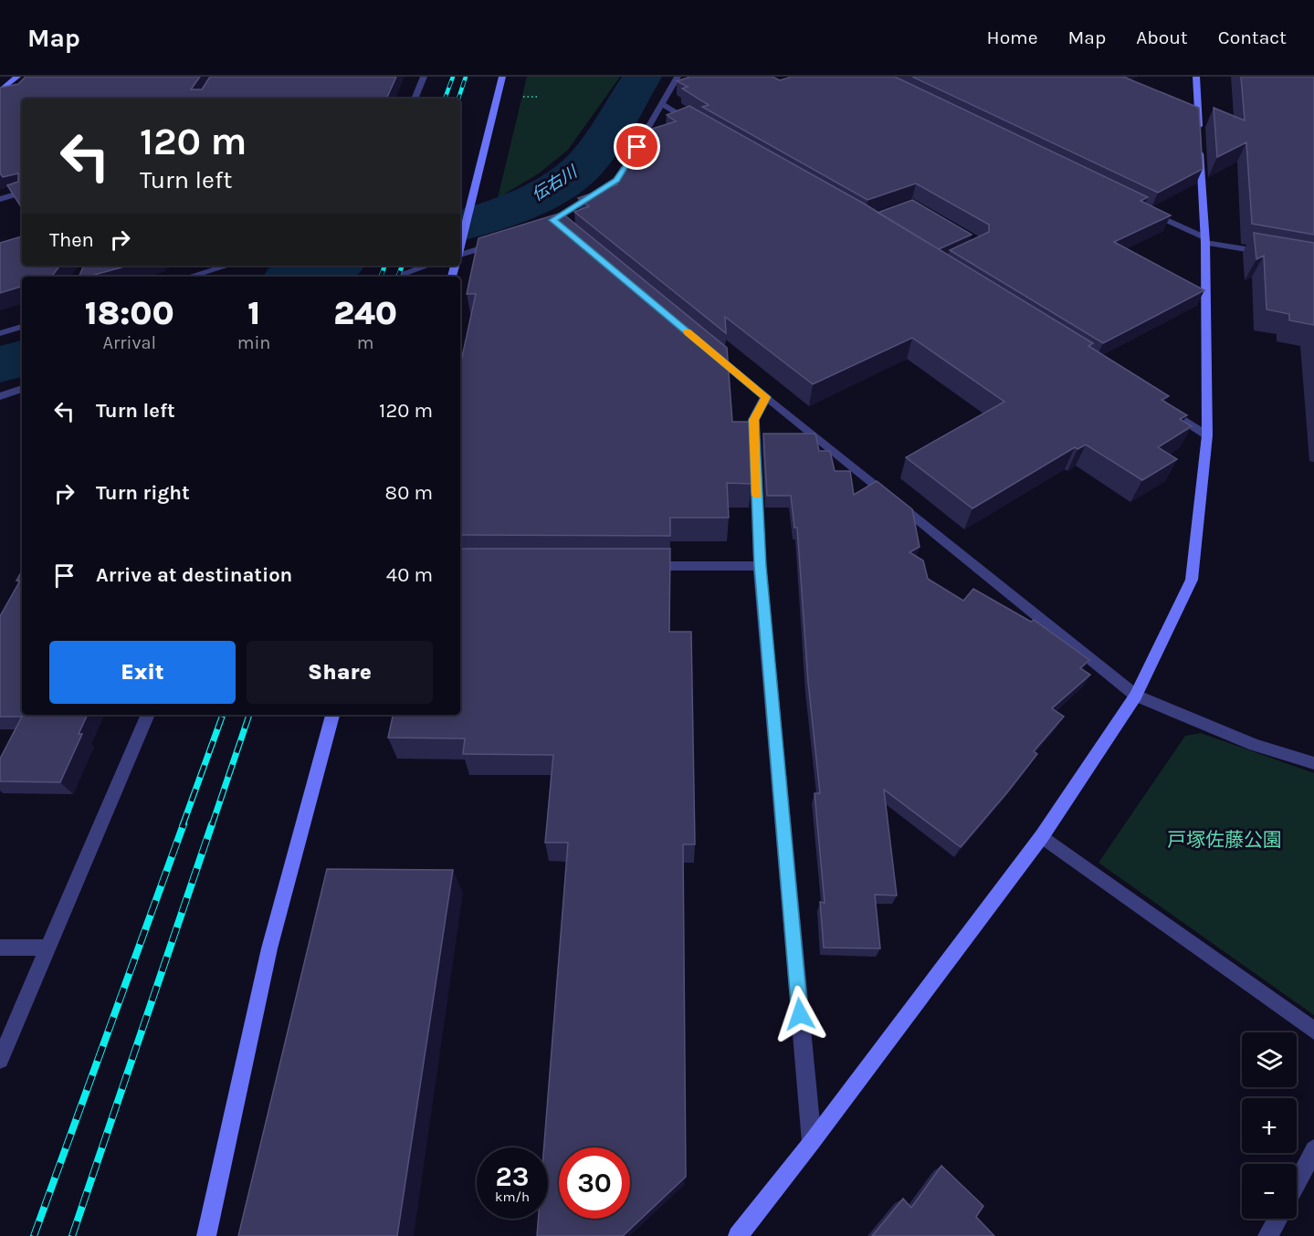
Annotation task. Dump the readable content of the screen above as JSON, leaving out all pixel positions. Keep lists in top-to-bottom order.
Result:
{
  "water": ["伝右川"],
  "parks": ["戸塚佐藤公園"],
  "page": {
    "header": "Map",
    "nav": [
      "Home",
      "Map",
      "About",
      "Contact"
    ],
    "turn": ["120 m", "Turn left"],
    "then": "Then",
    "eta": [
      "18:00",
      "Arrival",
      "1",
      "min",
      "240",
      "m"
    ],
    "list": [
      {
        "name": "Turn left",
        "value": "120 m"
      },
      {
        "name": "Turn right",
        "value": "80 m"
      },
      {
        "name": "Arrive at destination",
        "value": "40 m"
      }
    ],
    "buttons": ["Exit", "Share"],
    "map_buttons": ["+", "−"],
    "speed": "23 km/h",
    "limit": "30"
  }
}
